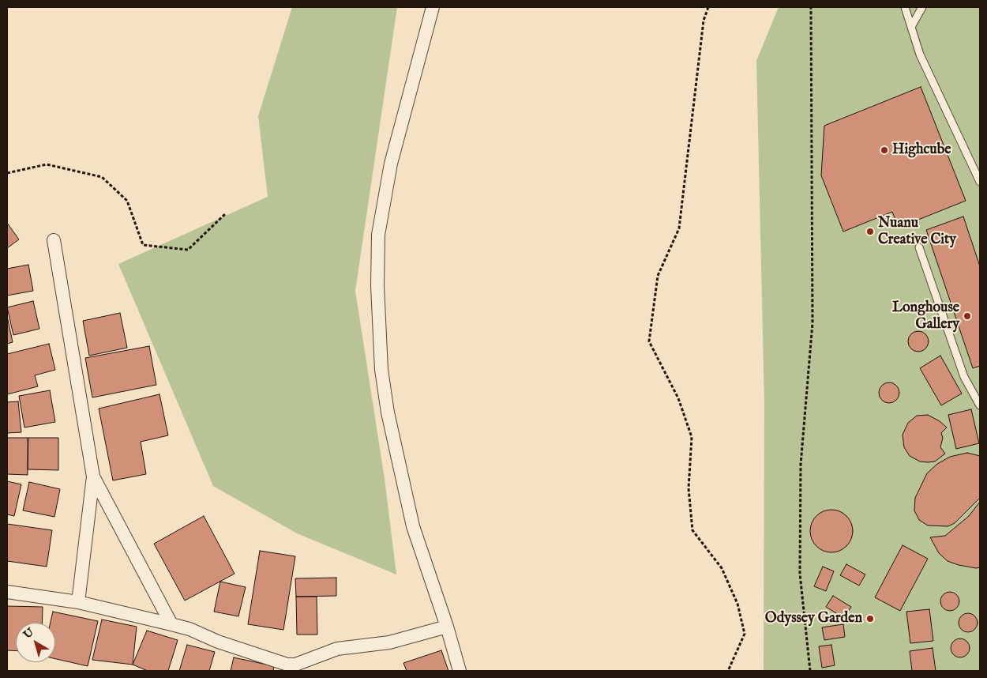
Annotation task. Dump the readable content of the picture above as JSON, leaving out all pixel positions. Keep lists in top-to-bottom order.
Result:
{
  "places": [
    "Highcube",
    "Nuanu Creative City",
    "Longhouse Gallery",
    "Odyssey Garden"
  ],
  "north": "top left"
}
